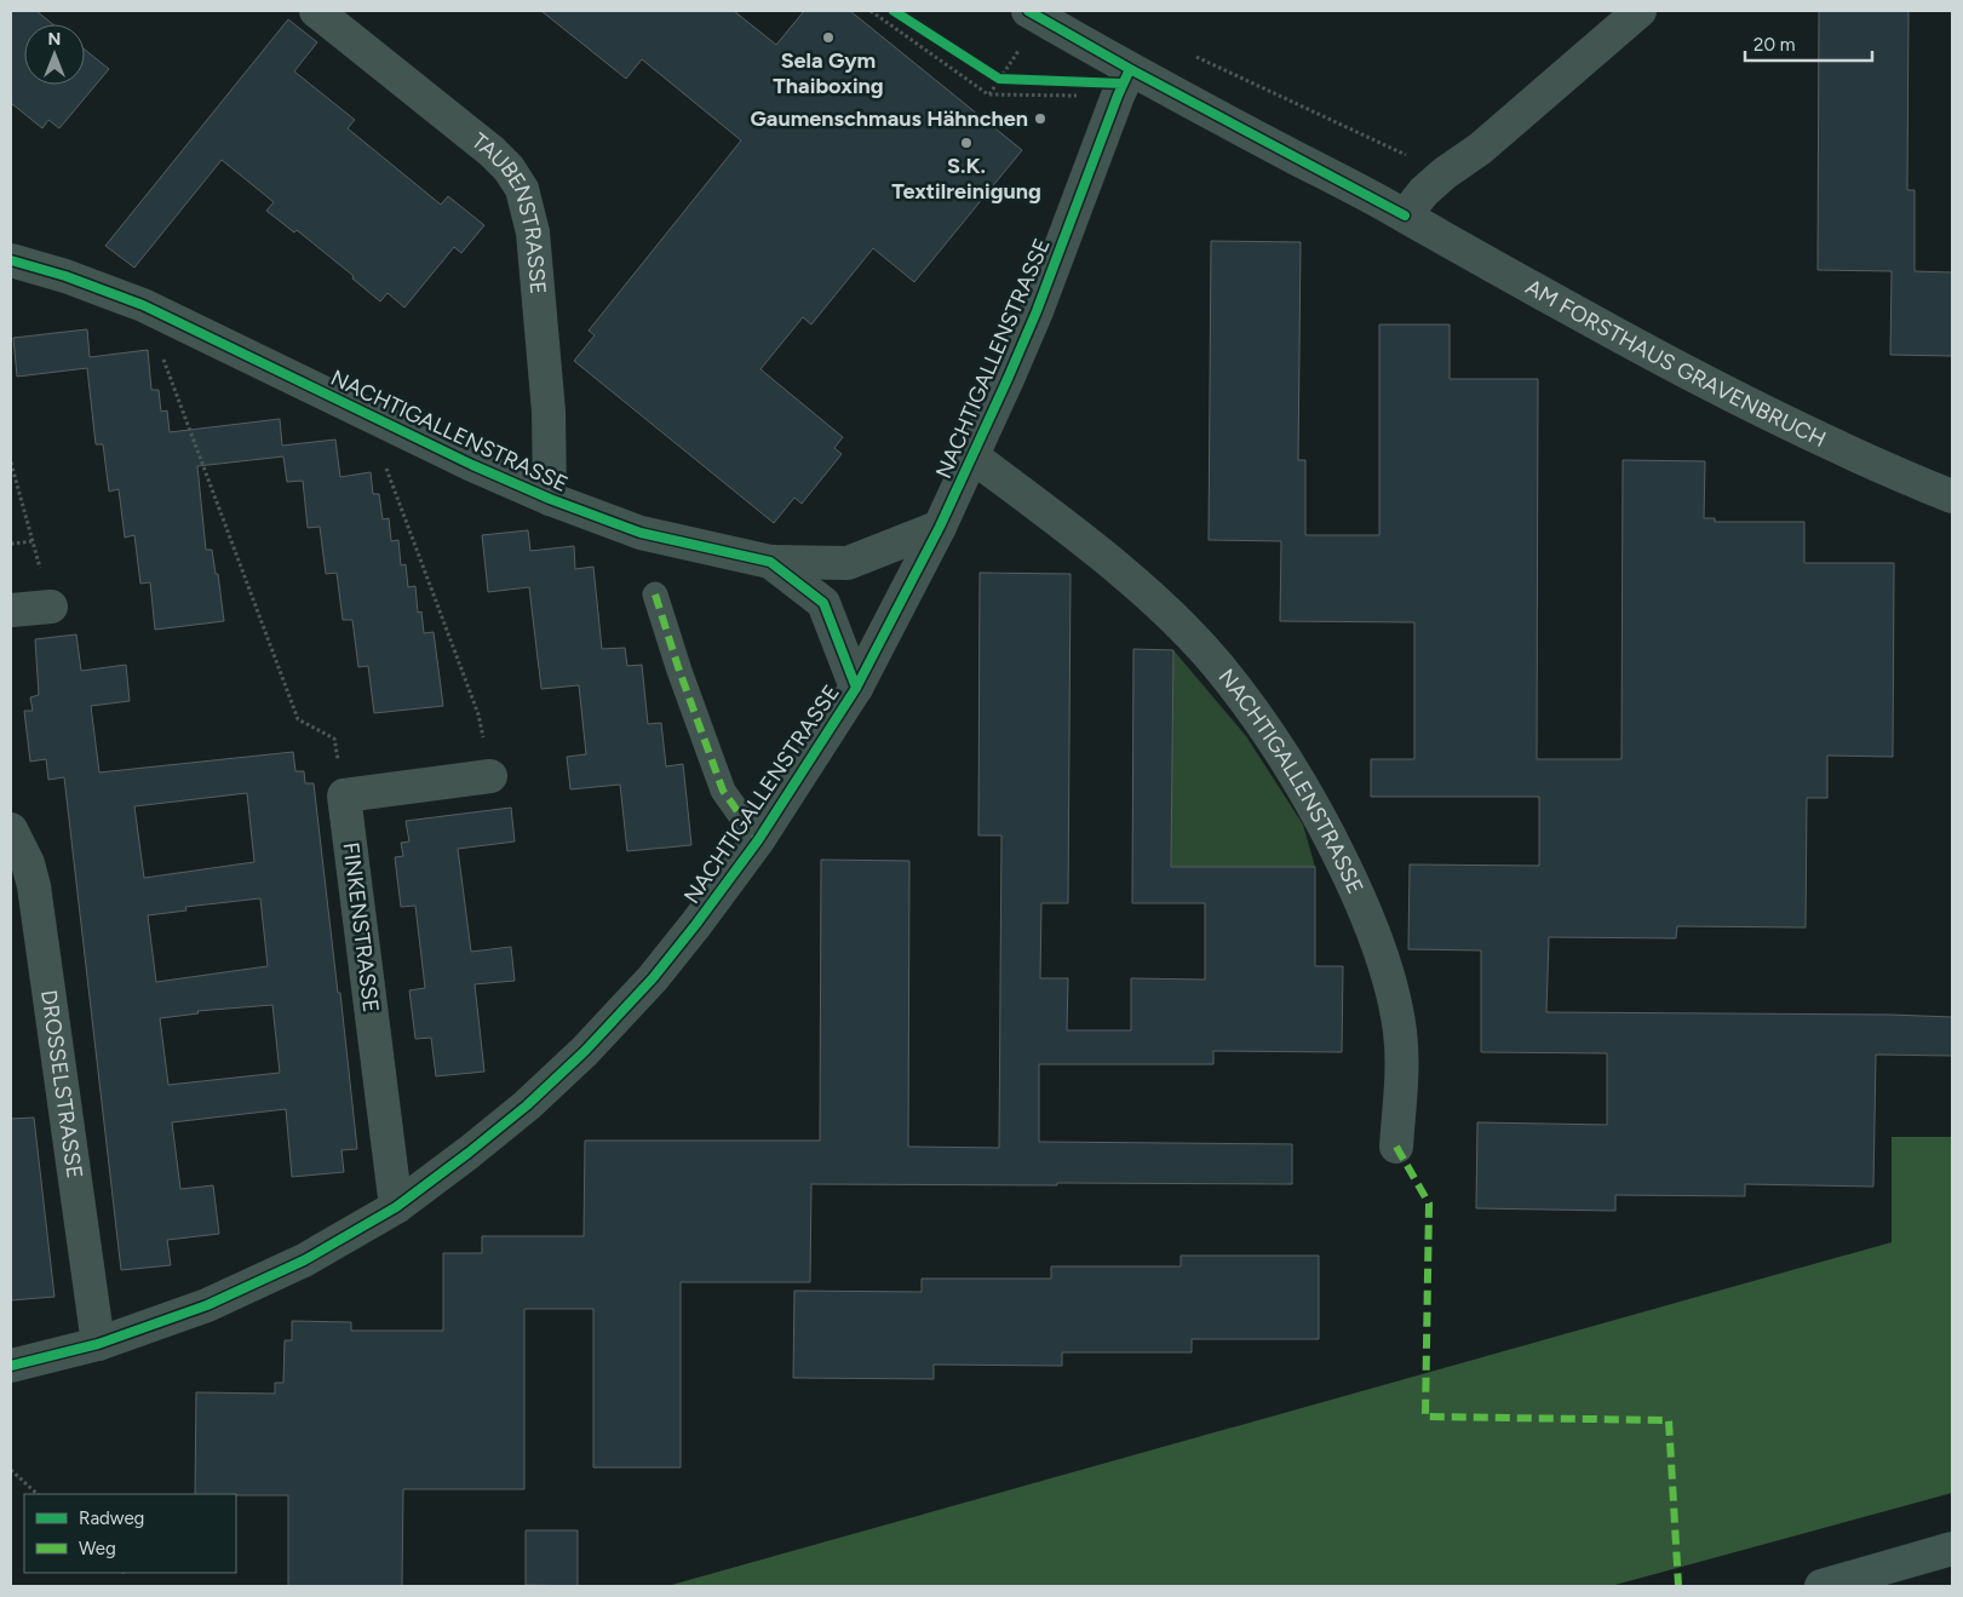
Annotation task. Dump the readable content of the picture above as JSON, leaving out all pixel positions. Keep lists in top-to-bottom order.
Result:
{
  "streets": {
    "street": [
      "TAUBENSTRASSE",
      "NACHTIGALLENSTRASSE",
      "AM FORSTHAUS GRAVENBRUCH",
      "FINKENSTRASSE",
      "DROSSELSTRASSE"
    ]
  },
  "crossings": [
    ["TAUBENSTRASSE", "NACHTIGALLENSTRASSE"],
    ["NACHTIGALLENSTRASSE", "AM FORSTHAUS GRAVENBRUCH"],
    ["NACHTIGALLENSTRASSE", "FINKENSTRASSE"],
    ["NACHTIGALLENSTRASSE", "DROSSELSTRASSE"]
  ],
  "places": ["Sela Gym Thaiboxing", "Gaumenschmaus Hähnchen", "S.K. Textilreinigung"],
  "legend": ["Radweg", "Weg"],
  "scale_bar": "20 m",
  "north": "top"
}
